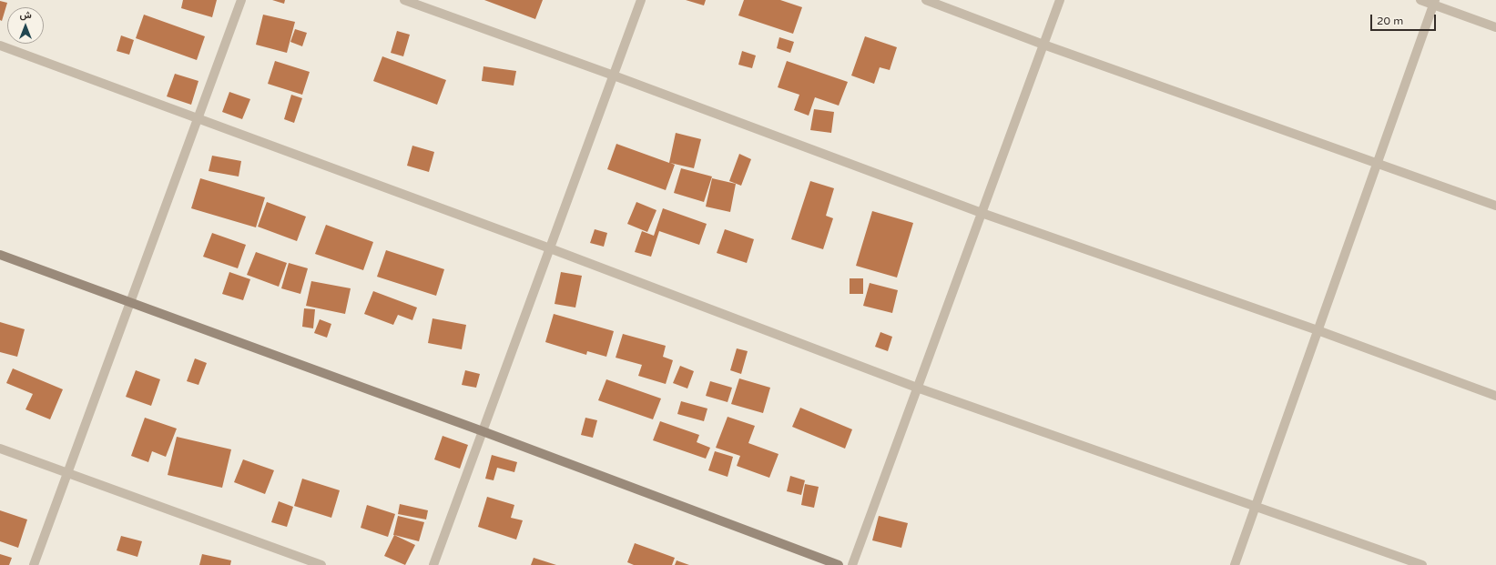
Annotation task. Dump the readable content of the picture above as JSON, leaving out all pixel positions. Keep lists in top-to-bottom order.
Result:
{
  "scale_bar": "20 m",
  "north": "top"
}
